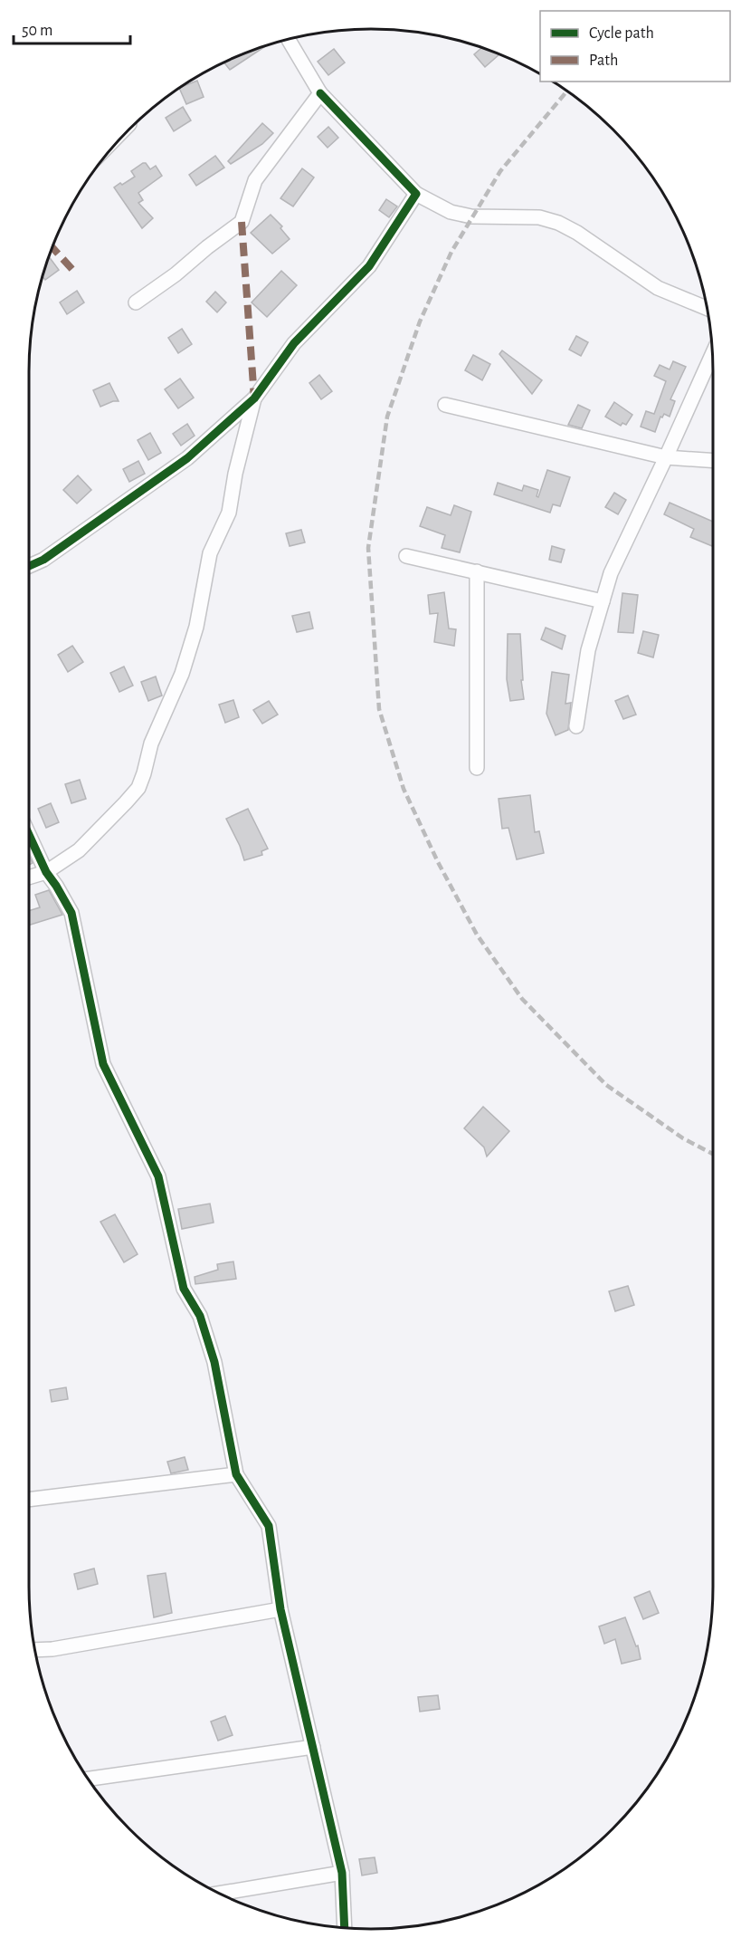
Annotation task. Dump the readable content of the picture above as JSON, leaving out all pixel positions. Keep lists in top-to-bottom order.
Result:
{
  "legend": ["Cycle path", "Path"],
  "scale_bar": "50 m"
}
